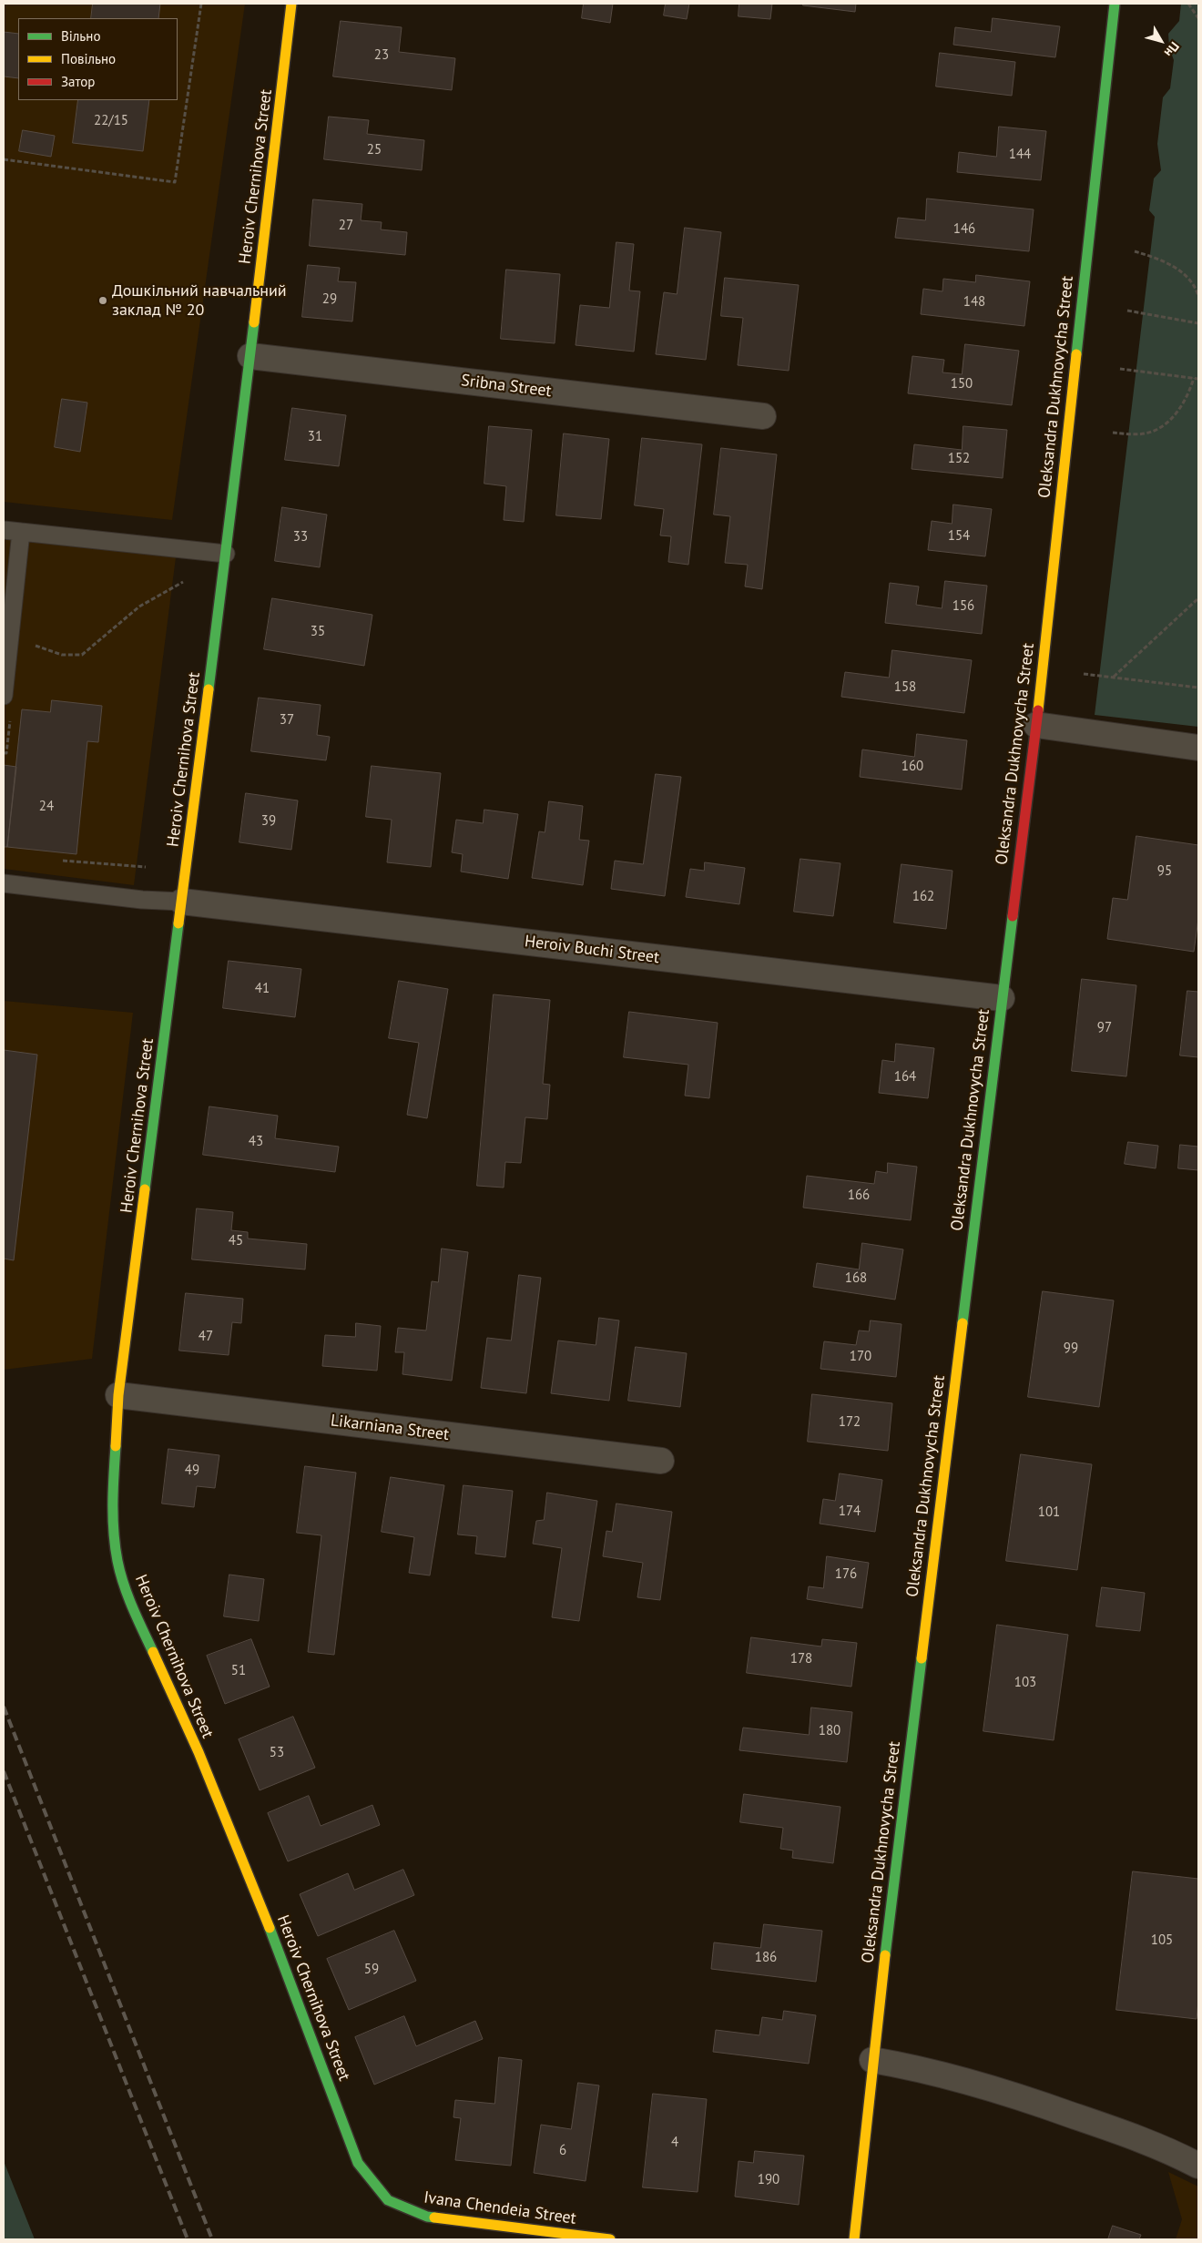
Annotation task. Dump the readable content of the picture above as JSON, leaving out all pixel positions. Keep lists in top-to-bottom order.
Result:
{
  "streets": {
    "street": [
      "Heroiv Chernihova Street",
      "Sribna Street",
      "Oleksandra Dukhnovycha Street",
      "Heroiv Buchi Street",
      "Likarniana Street",
      "Ivana Chendeia Street"
    ]
  },
  "crossings": [
    ["Heroiv Chernihova Street", "Sribna Street"],
    ["Heroiv Chernihova Street", "Heroiv Buchi Street"],
    ["Heroiv Chernihova Street", "Likarniana Street"],
    ["Heroiv Chernihova Street", "Ivana Chendeia Street"],
    ["Oleksandra Dukhnovycha Street", "Heroiv Buchi Street"]
  ],
  "places": ["Дошкільний навчальний заклад № 20"],
  "house_numbers": [
    "23",
    "22/15",
    "25",
    "144",
    "27",
    "146",
    "29",
    "148",
    "150",
    "31",
    "152",
    "154",
    "33",
    "156",
    "35",
    "158",
    "37",
    "160",
    "24",
    "39",
    "95",
    "162",
    "41",
    "97",
    "164",
    "43",
    "166",
    "45",
    "168",
    "47",
    "99",
    "170",
    "172",
    "49",
    "174",
    "101",
    "176",
    "178",
    "51",
    "103",
    "180",
    "53",
    "105",
    "186",
    "59",
    "4",
    "6",
    "190"
  ],
  "legend": ["Вільно", "Повільно", "Затор"],
  "north": "bottom right"
}
